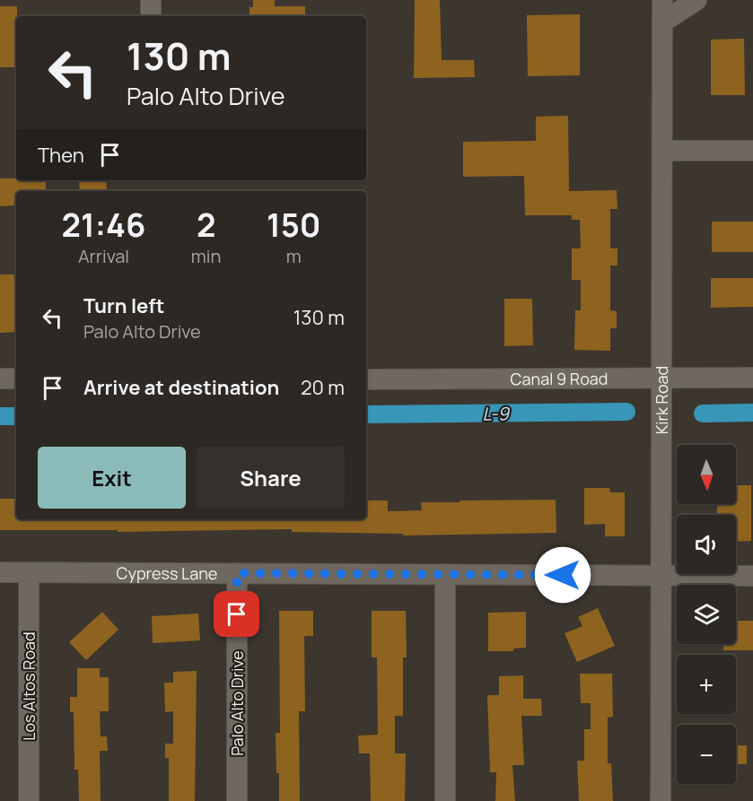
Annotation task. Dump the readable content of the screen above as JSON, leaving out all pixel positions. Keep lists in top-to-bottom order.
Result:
{
  "streets": {
    "street": [
      "Canal 9 Road",
      "Kirk Road",
      "Cypress Lane",
      "Los Altos Road",
      "Palo Alto Drive"
    ]
  },
  "crossings": [
    ["Canal 9 Road", "Kirk Road"],
    ["Kirk Road", "Cypress Lane"],
    ["Cypress Lane", "Los Altos Road"],
    ["Cypress Lane", "Palo Alto Drive"]
  ],
  "water": ["L-9"],
  "north": "bottom",
  "page": {
    "turn": ["130 m", "Palo Alto Drive"],
    "then": "Then",
    "eta": [
      "21:46",
      "Arrival",
      "2",
      "min",
      "150",
      "m"
    ],
    "list": [
      {
        "name": "Turn left",
        "note": "Palo Alto Drive",
        "value": "130 m"
      },
      {
        "name": "Arrive at destination",
        "value": "20 m"
      }
    ],
    "buttons": ["Exit", "Share"],
    "map_buttons": ["+", "−"]
  }
}
